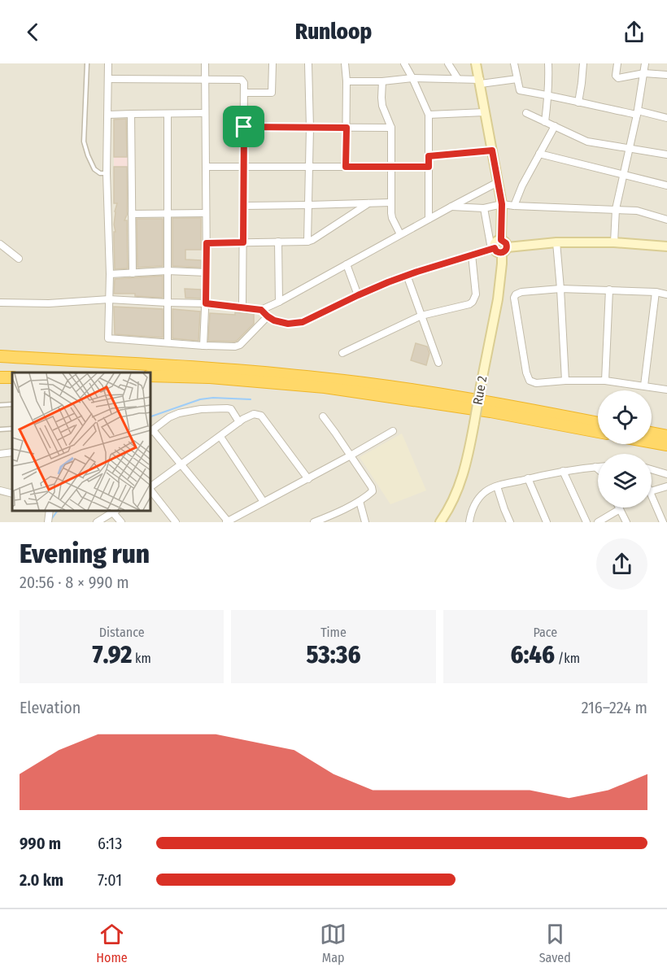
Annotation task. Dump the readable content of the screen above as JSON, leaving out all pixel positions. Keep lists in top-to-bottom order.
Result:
{
  "streets": {
    "street": ["Rue 2"]
  },
  "page": {
    "header": "Runloop",
    "heading": ["Evening run", "20:56 · 8 × 990 m"],
    "stats": [
      ["Distance", "7.92 km"],
      ["Time", "53:36"],
      ["Pace", "6:46 /km"]
    ],
    "chart": ["Elevation", "216–224 m"],
    "list": [
      {
        "name": "990 m",
        "note": "6:13"
      },
      {
        "name": "2.0 km",
        "note": "7:01"
      }
    ],
    "tabs": ["Home", "Map", "Saved"]
  }
}
